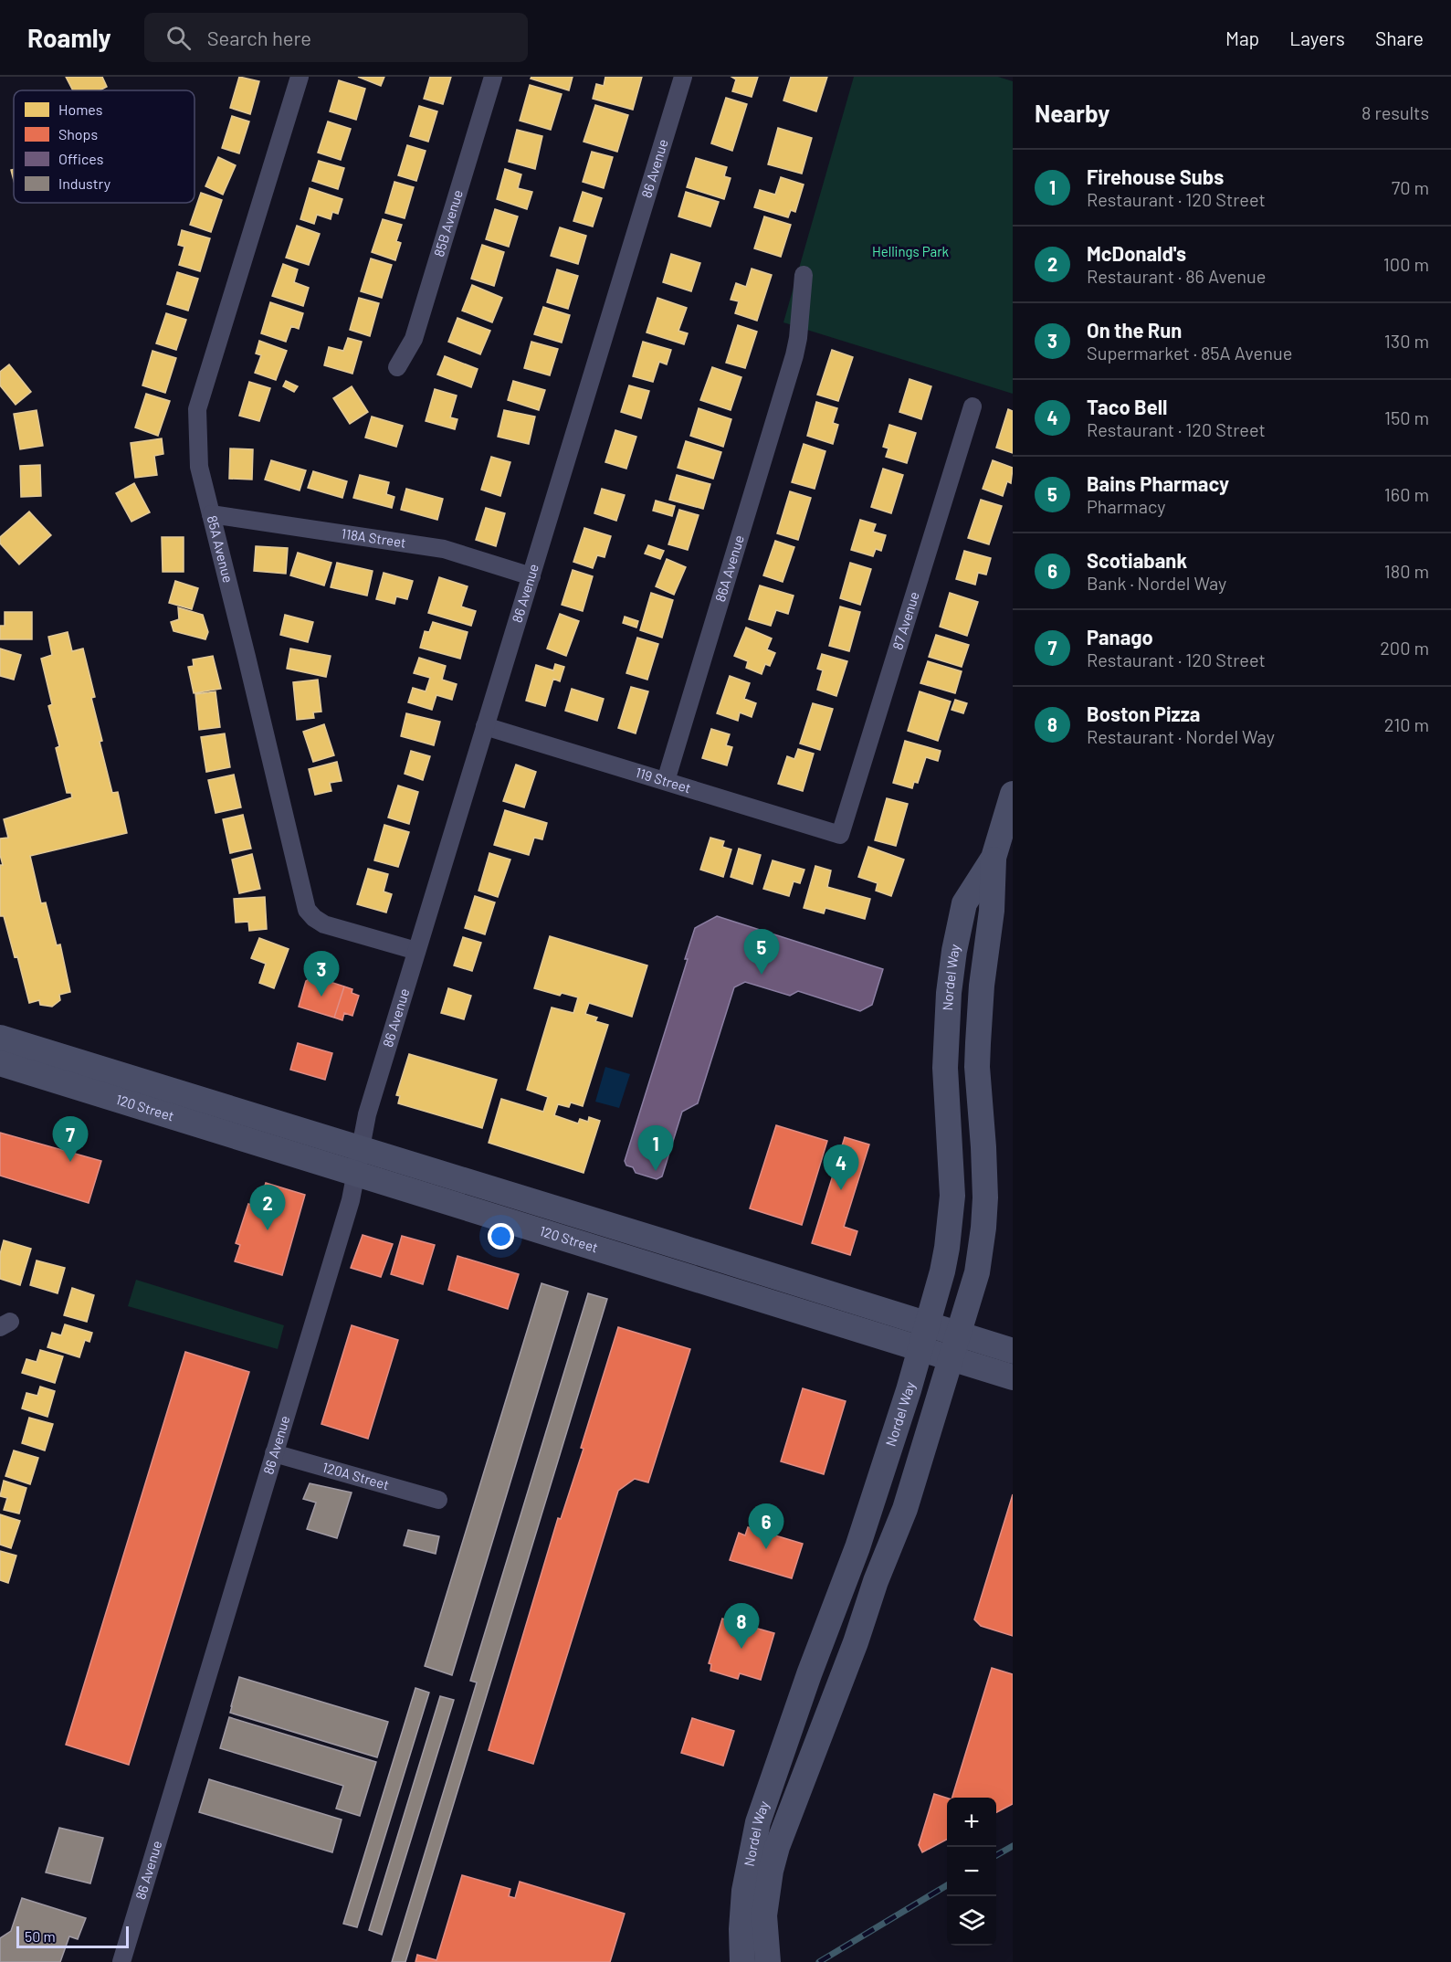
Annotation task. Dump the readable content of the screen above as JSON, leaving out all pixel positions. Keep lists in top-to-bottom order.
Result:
{
  "streets": {
    "main road": ["Nordel Way", "120 Street"],
    "street": [
      "86 Avenue",
      "85B Avenue",
      "118A Street",
      "85A Avenue",
      "86A Avenue",
      "87 Avenue",
      "119 Street",
      "120A Street"
    ]
  },
  "crossings": [
    ["86 Avenue", "118A Street"],
    ["86 Avenue", "85A Avenue"],
    ["86 Avenue", "119 Street"],
    ["86 Avenue", "120 Street"],
    ["86 Avenue", "120A Street"],
    ["118A Street", "85A Avenue"],
    ["86A Avenue", "119 Street"],
    ["87 Avenue", "119 Street"],
    ["Nordel Way", "120 Street"]
  ],
  "parks": ["Hellings Park"],
  "legend": [
    "Homes",
    "Shops",
    "Offices",
    "Industry"
  ],
  "scale_bar": "50 m",
  "page": {
    "header": "Roamly",
    "search": "Search here",
    "nav": ["Map", "Layers", "Share"],
    "heading": ["Nearby", "8 results"],
    "list": [
      {
        "mark": "1",
        "name": "Firehouse Subs",
        "note": "Restaurant · 120 Street",
        "value": "70 m"
      },
      {
        "mark": "2",
        "name": "McDonald's",
        "note": "Restaurant · 86 Avenue",
        "value": "100 m"
      },
      {
        "mark": "3",
        "name": "On the Run",
        "note": "Supermarket · 85A Avenue",
        "value": "130 m"
      },
      {
        "mark": "4",
        "name": "Taco Bell",
        "note": "Restaurant · 120 Street",
        "value": "150 m"
      },
      {
        "mark": "5",
        "name": "Bains Pharmacy",
        "note": "Pharmacy",
        "value": "160 m"
      },
      {
        "mark": "6",
        "name": "Scotiabank",
        "note": "Bank · Nordel Way",
        "value": "180 m"
      },
      {
        "mark": "7",
        "name": "Panago",
        "note": "Restaurant · 120 Street",
        "value": "200 m"
      },
      {
        "mark": "8",
        "name": "Boston Pizza",
        "note": "Restaurant · Nordel Way",
        "value": "210 m"
      }
    ],
    "pins": [
      "5",
      "3",
      "7",
      "1",
      "4",
      "2",
      "6",
      "8"
    ],
    "map_buttons": ["+", "−"],
    "scale": "50 m"
  }
}
